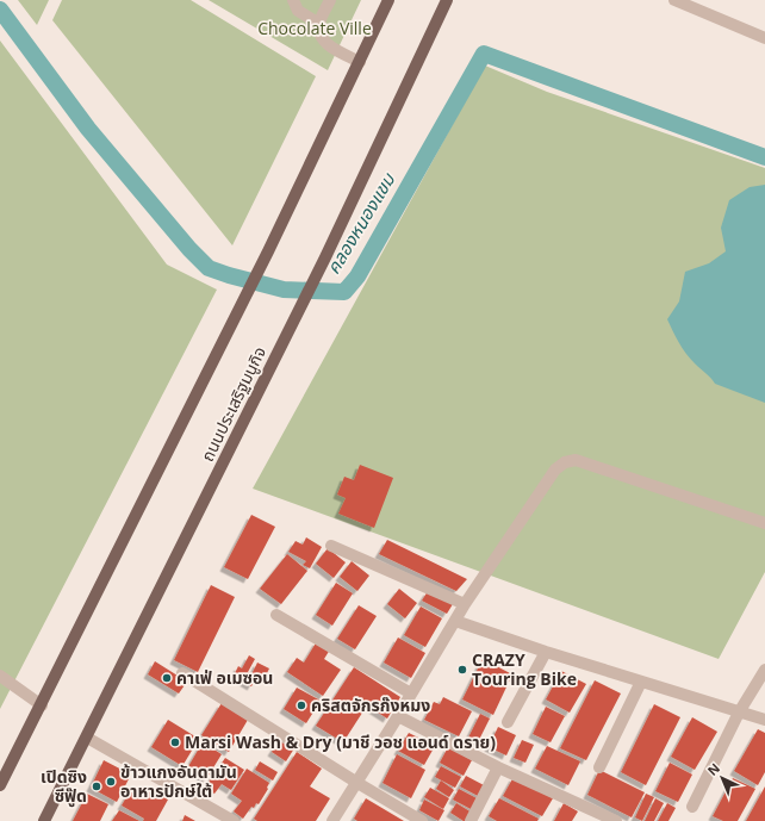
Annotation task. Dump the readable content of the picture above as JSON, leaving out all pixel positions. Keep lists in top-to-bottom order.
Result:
{
  "streets": {
    "main road": ["ถนนประเสริฐมนูกิจ"]
  },
  "water": ["คลองหนองแขม"],
  "parks": ["Chocolate Ville"],
  "places": [
    "CRAZY Touring Bike",
    "คาเฟ่ อเมซอน",
    "คริสตจักรก๊งหมง",
    "Marsi Wash & Dry (มาชี วอช แอนด์ ดราย)",
    "ข้าวแกงอันดามัน อาหารปักษ์ใต้",
    "เปิดซิง ซีฟู๊ด"
  ],
  "north": "top left"
}
